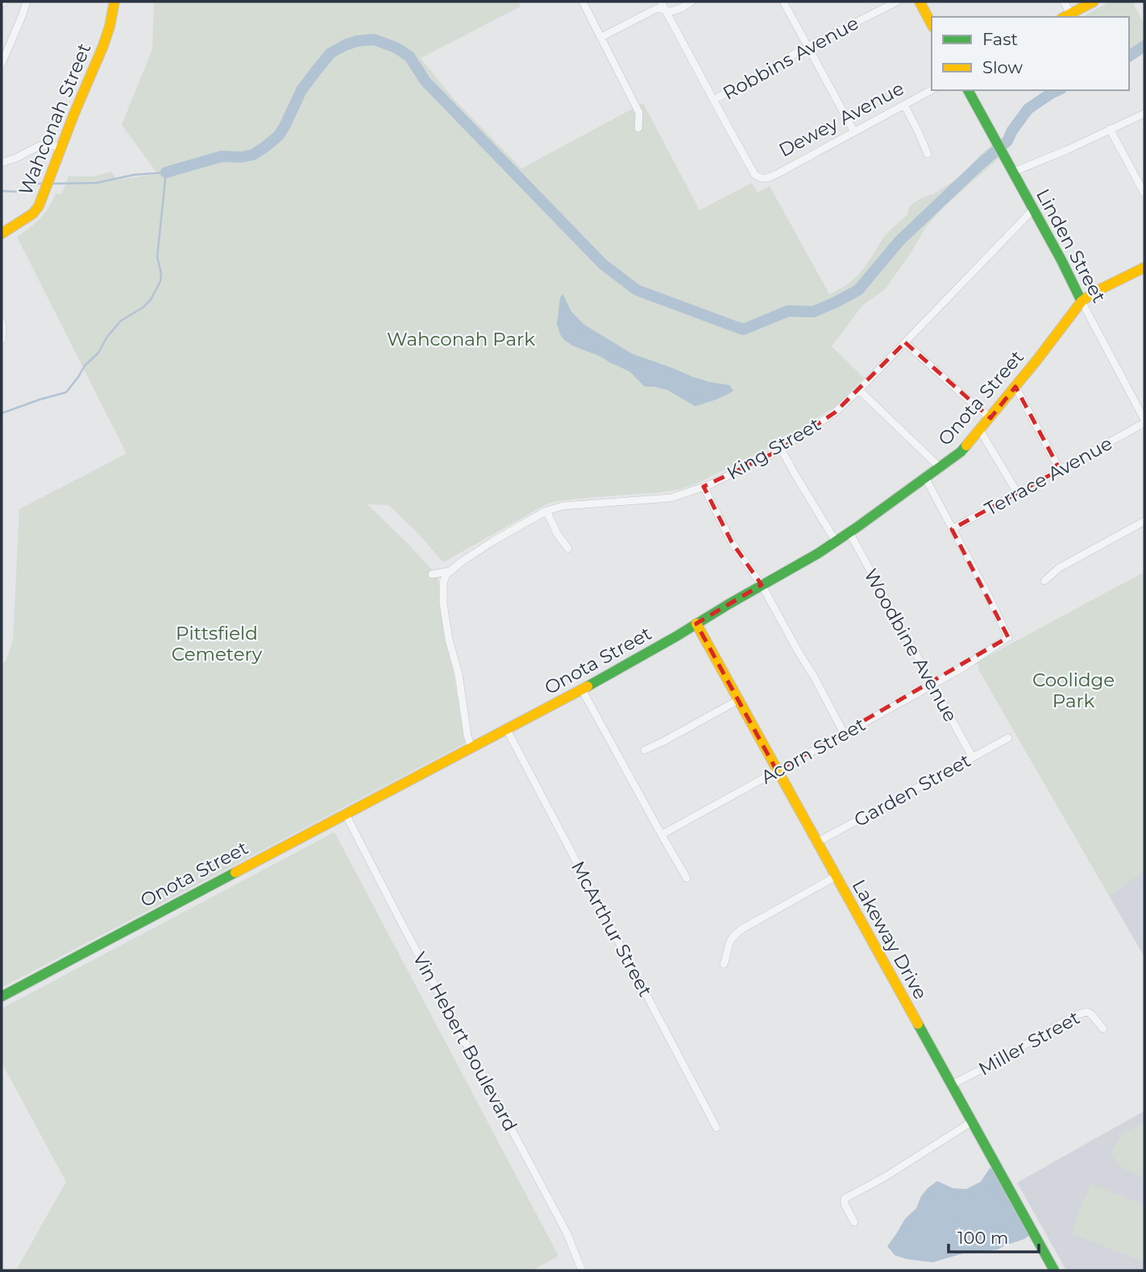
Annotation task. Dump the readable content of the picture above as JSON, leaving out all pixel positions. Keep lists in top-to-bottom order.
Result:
{
  "streets": {
    "street": [
      "Robbins Avenue",
      "Wahconah Street",
      "Dewey Avenue",
      "Linden Street",
      "Onota Street",
      "King Street",
      "Terrace Avenue",
      "Woodbine Avenue",
      "Acorn Street",
      "Garden Street",
      "McArthur Street",
      "Lakeway Drive",
      "Vin Hebert Boulevard",
      "Miller Street"
    ]
  },
  "crossings": [
    ["Robbins Avenue", "Dewey Avenue"],
    ["Linden Street", "Onota Street"],
    ["Linden Street", "King Street"],
    ["Linden Street", "Terrace Avenue"],
    ["Onota Street", "Woodbine Avenue"],
    ["Onota Street", "McArthur Street"],
    ["Onota Street", "Lakeway Drive"],
    ["Onota Street", "Vin Hebert Boulevard"],
    ["Terrace Avenue", "Acorn Street"],
    ["Woodbine Avenue", "Acorn Street"],
    ["Woodbine Avenue", "Garden Street"],
    ["Acorn Street", "Lakeway Drive"],
    ["Garden Street", "Lakeway Drive"],
    ["Lakeway Drive", "Miller Street"]
  ],
  "parks": ["Wahconah Park", "Pittsfield Cemetery", "Coolidge Park"],
  "legend": ["Fast", "Slow"],
  "scale_bar": "100 m"
}
